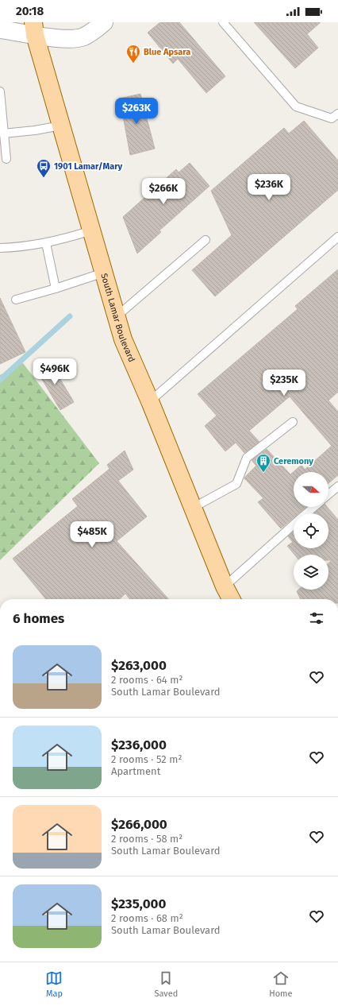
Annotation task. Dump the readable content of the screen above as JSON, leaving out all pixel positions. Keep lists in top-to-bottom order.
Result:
{
  "streets": {
    "main road": ["South Lamar Boulevard"]
  },
  "places": {
    "restaurant": ["Blue Apsara"],
    "bus stop": ["1901 Lamar/Mary"],
    "building": ["Ceremony"]
  },
  "north": "right",
  "page": {
    "status": "20:18",
    "price": [
      "$263K",
      "$236K",
      "$266K",
      "$496K",
      "$235K",
      "$485K"
    ],
    "heading": "6 homes",
    "list": [
      {
        "name": "$263,000",
        "note": "2 rooms · 64 m² · South Lamar Boulevard"
      },
      {
        "name": "$236,000",
        "note": "2 rooms · 52 m² · Apartment"
      },
      {
        "name": "$266,000",
        "note": "2 rooms · 58 m² · South Lamar Boulevard"
      },
      {
        "name": "$235,000",
        "note": "2 rooms · 68 m² · South Lamar Boulevard"
      }
    ],
    "tabs": ["Map", "Saved", "Home"]
  }
}
